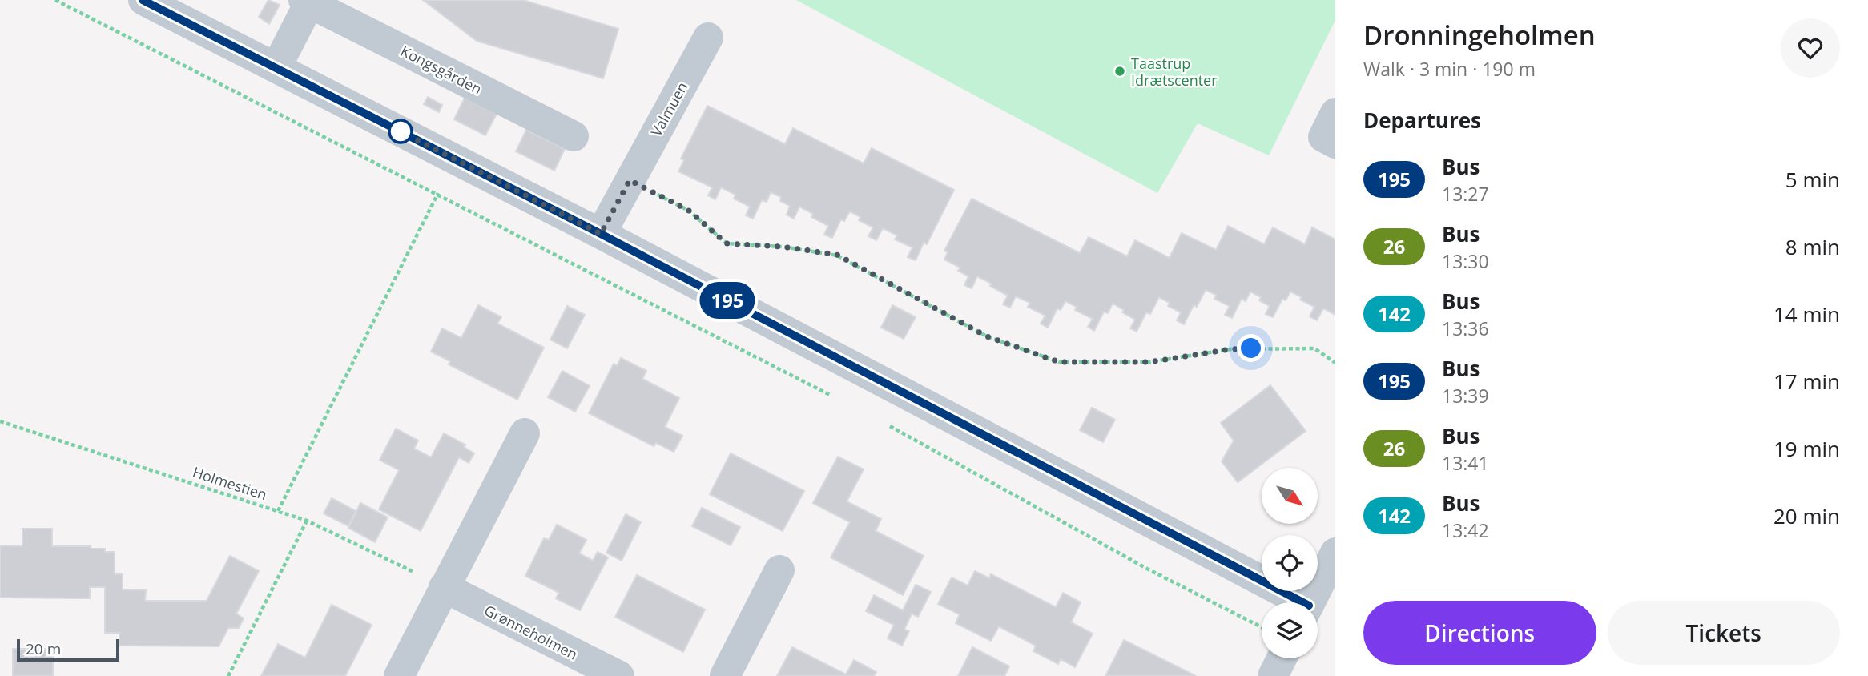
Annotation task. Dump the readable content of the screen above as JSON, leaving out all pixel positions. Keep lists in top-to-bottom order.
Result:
{
  "streets": {
    "street": ["Kongsgården", "Valmuen", "Grønneholmen"],
    "path": ["Holmestien"]
  },
  "crossings": [
    ["Holmestien", "Grønneholmen"]
  ],
  "places": ["Taastrup Idrætscenter"],
  "lines": ["bus line 195"],
  "scale_bar": "20 m",
  "north": "bottom right",
  "page": {
    "on_map": "195",
    "heading": [
      ["Dronningeholmen", "Walk · 3 min · 190 m"],
      "Departures"
    ],
    "list": [
      {
        "mark": "195",
        "name": "Bus",
        "note": "13:27",
        "value": "5 min"
      },
      {
        "mark": "26",
        "name": "Bus",
        "note": "13:30",
        "value": "8 min"
      },
      {
        "mark": "142",
        "name": "Bus",
        "note": "13:36",
        "value": "14 min"
      },
      {
        "mark": "195",
        "name": "Bus",
        "note": "13:39",
        "value": "17 min"
      },
      {
        "mark": "26",
        "name": "Bus",
        "note": "13:41",
        "value": "19 min"
      },
      {
        "mark": "142",
        "name": "Bus",
        "note": "13:42",
        "value": "20 min"
      }
    ],
    "buttons": ["Directions", "Tickets"],
    "scale": "20 m"
  }
}
